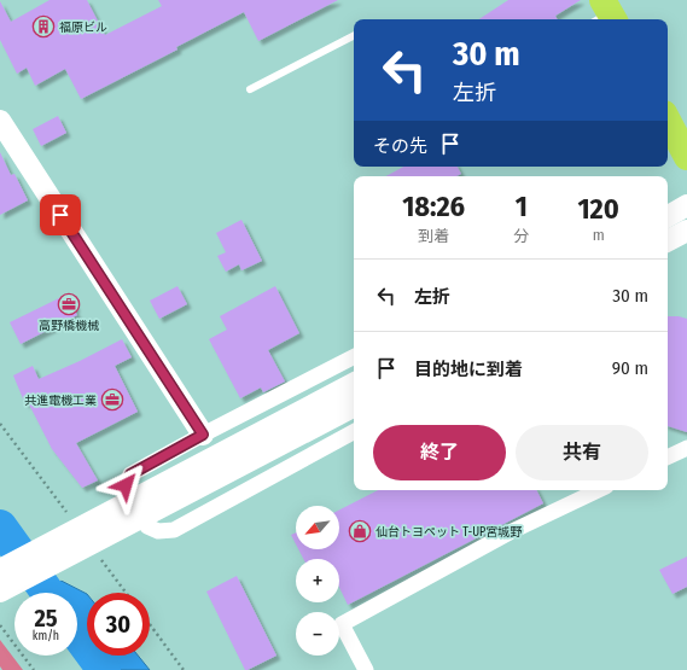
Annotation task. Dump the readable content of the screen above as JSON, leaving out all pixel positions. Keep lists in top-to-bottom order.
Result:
{
  "places": {
    "building": ["福原ビル"],
    "office": ["高野橋機械", "共進電機工業"],
    "shop": ["仙台トヨペット T-UP宮城野"]
  },
  "north": "bottom left",
  "page": {
    "turn": ["30 m", "左折"],
    "then": "その先",
    "eta": [
      "18:26",
      "到着",
      "1",
      "分",
      "120",
      "m"
    ],
    "list": [
      {
        "name": "左折",
        "value": "30 m"
      },
      {
        "name": "目的地に到着",
        "value": "90 m"
      }
    ],
    "buttons": ["終了", "共有"],
    "map_buttons": ["+", "−"],
    "speed": "25 km/h",
    "limit": "30"
  }
}
